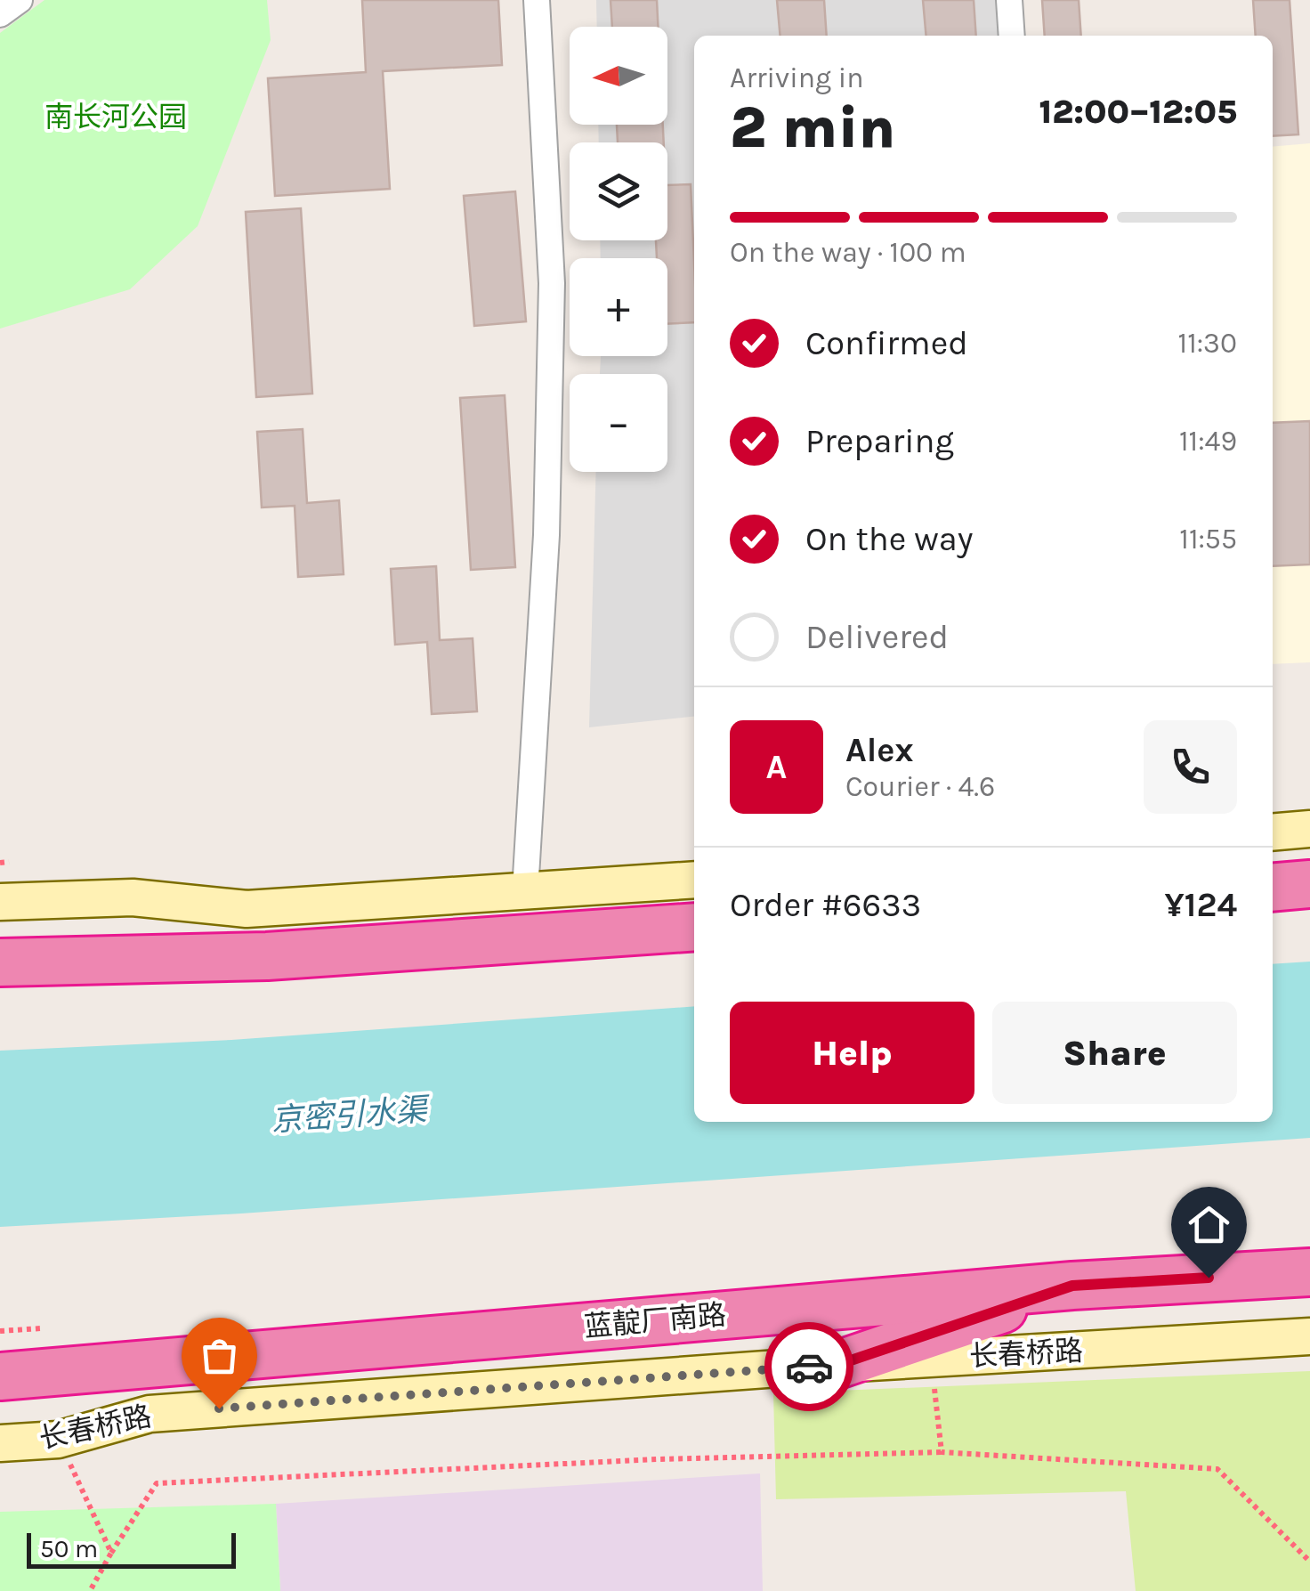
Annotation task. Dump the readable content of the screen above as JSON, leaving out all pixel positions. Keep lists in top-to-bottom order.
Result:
{
  "streets": {
    "highway": ["蓝靛厂南路"],
    "street": ["长春桥路"]
  },
  "water": ["京密引水渠"],
  "parks": ["南长河公园"],
  "scale_bar": "50 m",
  "north": "left",
  "page": {
    "map_buttons": ["+", "−"],
    "heading": ["2 min", "Arriving in", "12:00–12:05"],
    "panel": [
      "Alex",
      "Courier · 4.6",
      "Order #6633",
      "¥124"
    ],
    "bar": "On the way · 100 m",
    "list": [
      ["Confirmed", "11:30"],
      ["Preparing", "11:49"],
      ["On the way", "11:55"],
      "Delivered"
    ],
    "round": "A",
    "buttons": ["Help", "Share"],
    "scale": "50 m"
  }
}
